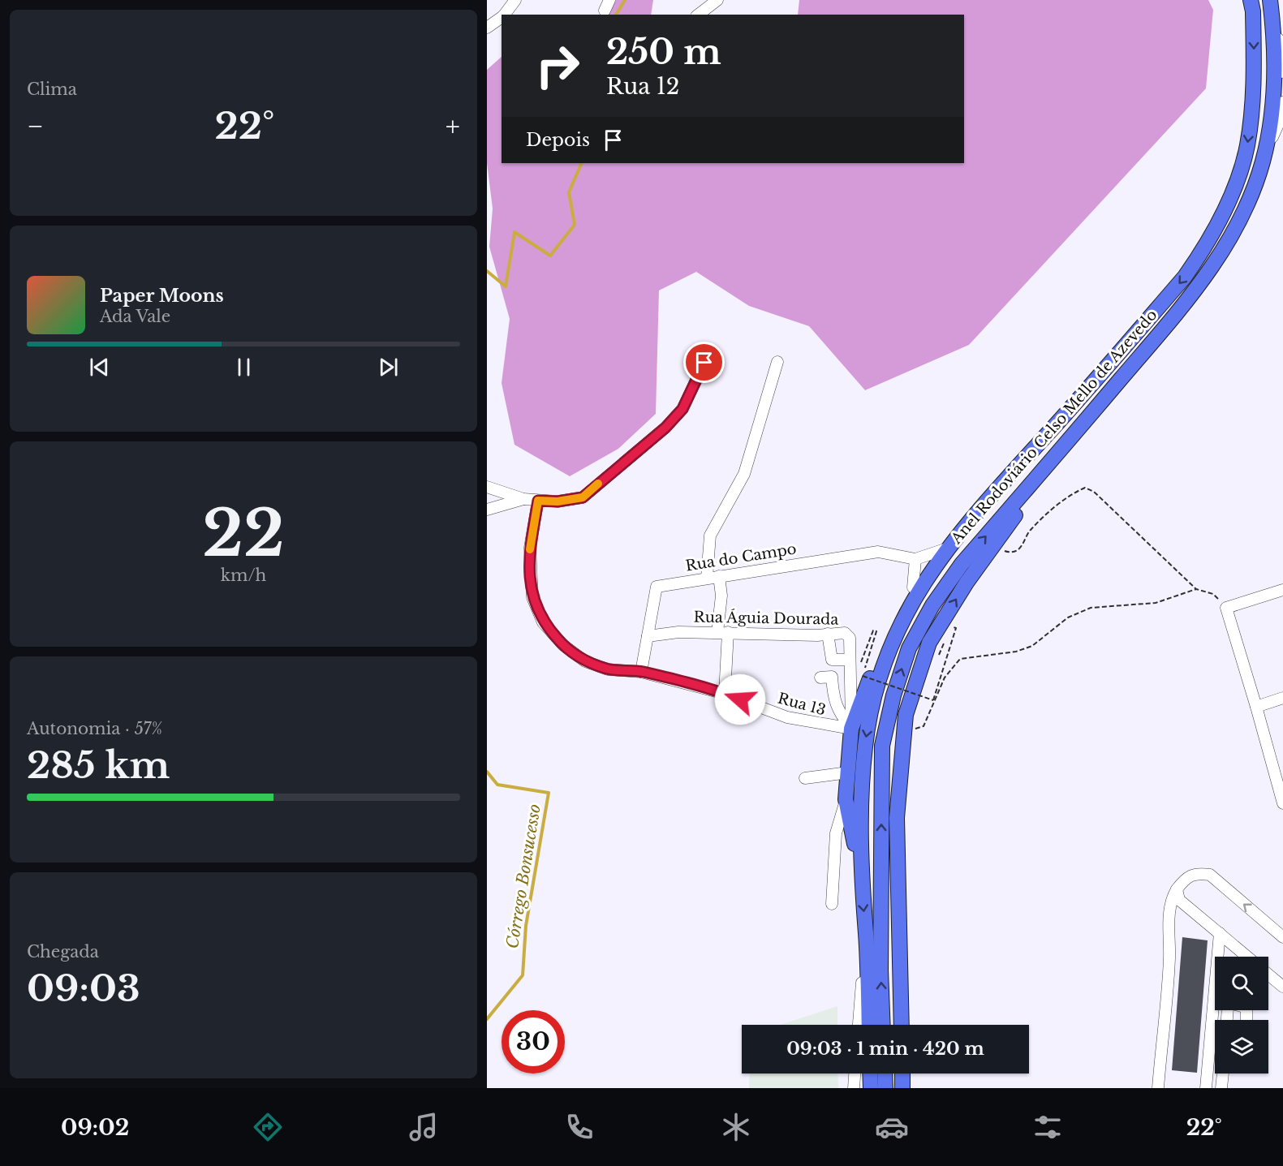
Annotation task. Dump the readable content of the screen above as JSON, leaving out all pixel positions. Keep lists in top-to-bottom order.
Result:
{
  "streets": {
    "highway": ["Anel Rodoviário Celso Mello de Azevedo"],
    "street": ["Rua do Campo", "Rua Águia Dourada", "Rua 13"]
  },
  "crossings": [
    ["Anel Rodoviário Celso Mello de Azevedo", "Rua do Campo"],
    ["Rua do Campo", "Rua Águia Dourada"],
    ["Rua do Campo", "Rua 13"],
    ["Rua Águia Dourada", "Rua 13"]
  ],
  "water": ["Córrego Bonsucesso"],
  "page": {
    "tile": [
      "Clima",
      ["22", "km/h"],
      ["Autonomia · 57%", "285 km"],
      ["Chegada", "09:03"]
    ],
    "turn": ["250 m", "Rua 12"],
    "heat": ["−", "22°", "+"],
    "then": "Depois",
    "song": ["Paper Moons", "Ada Vale"],
    "limit": "30",
    "trip": "09:03 · 1 min · 420 m",
    "tabs": ["09:02", "22°"]
  }
}
